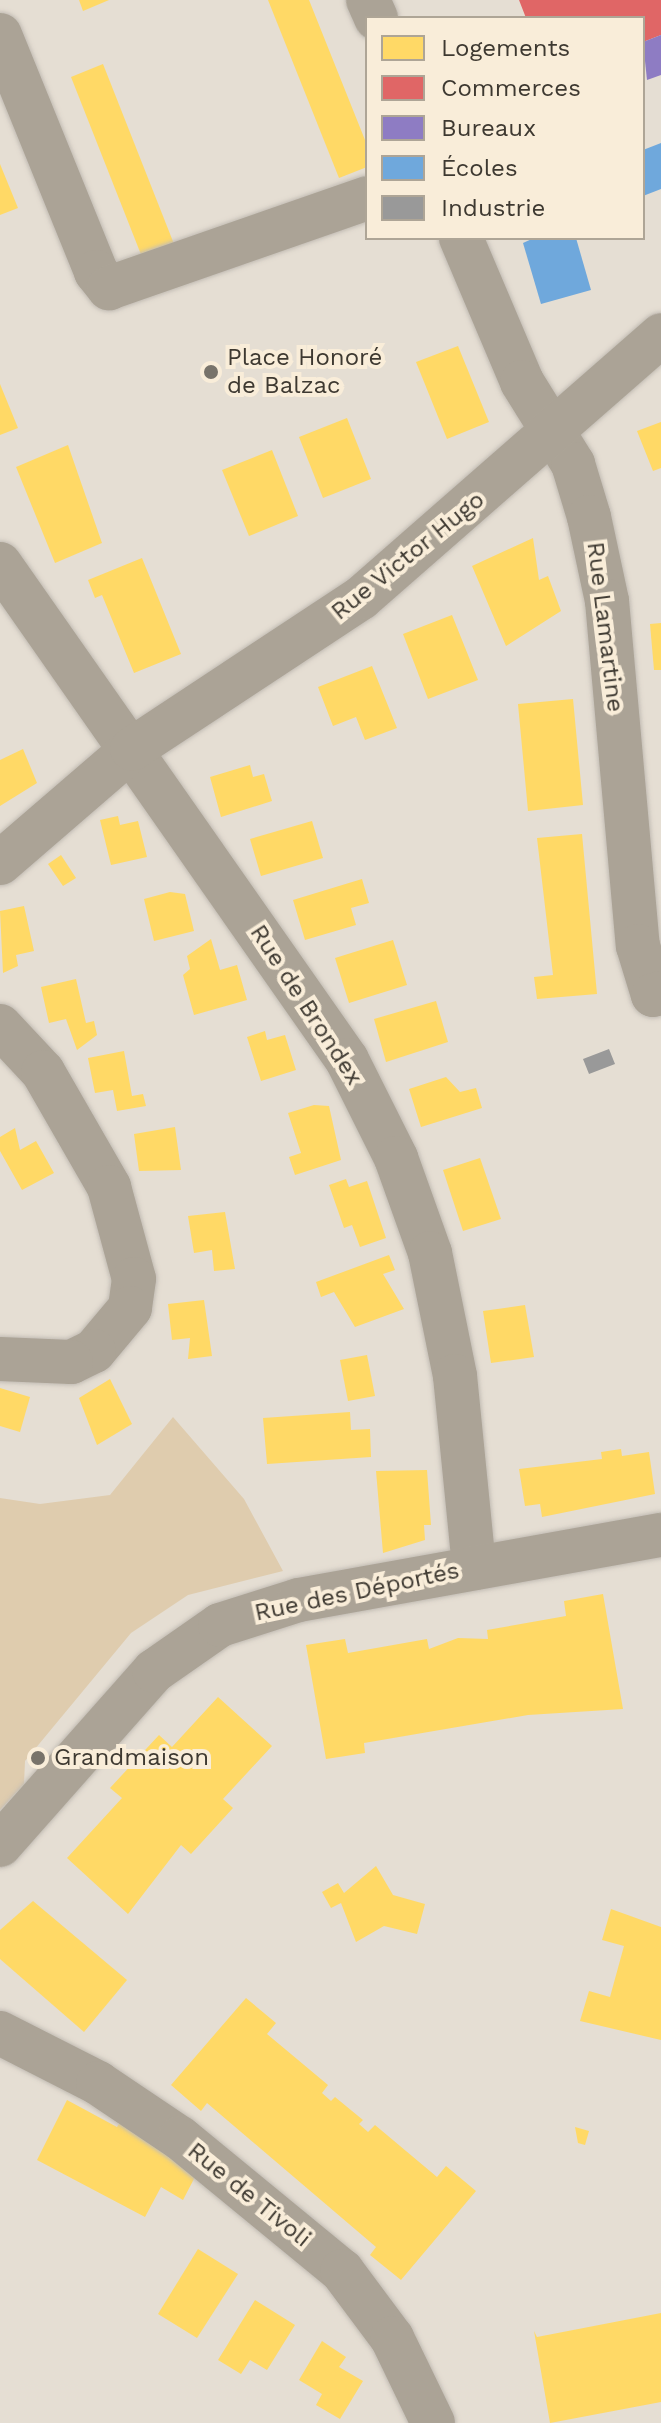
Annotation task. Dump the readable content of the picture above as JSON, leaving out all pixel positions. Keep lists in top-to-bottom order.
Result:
{
  "streets": {
    "street": [
      "Rue Victor Hugo",
      "Rue Lamartine",
      "Rue de Brondex",
      "Rue des Déportés",
      "Rue de Tivoli"
    ]
  },
  "crossings": [
    ["Rue Victor Hugo", "Rue Lamartine"],
    ["Rue Victor Hugo", "Rue de Brondex"],
    ["Rue de Brondex", "Rue des Déportés"]
  ],
  "places": ["Place Honoré de Balzac", "Grandmaison"],
  "legend": [
    "Logements",
    "Commerces",
    "Bureaux",
    "Écoles",
    "Industrie"
  ]
}
